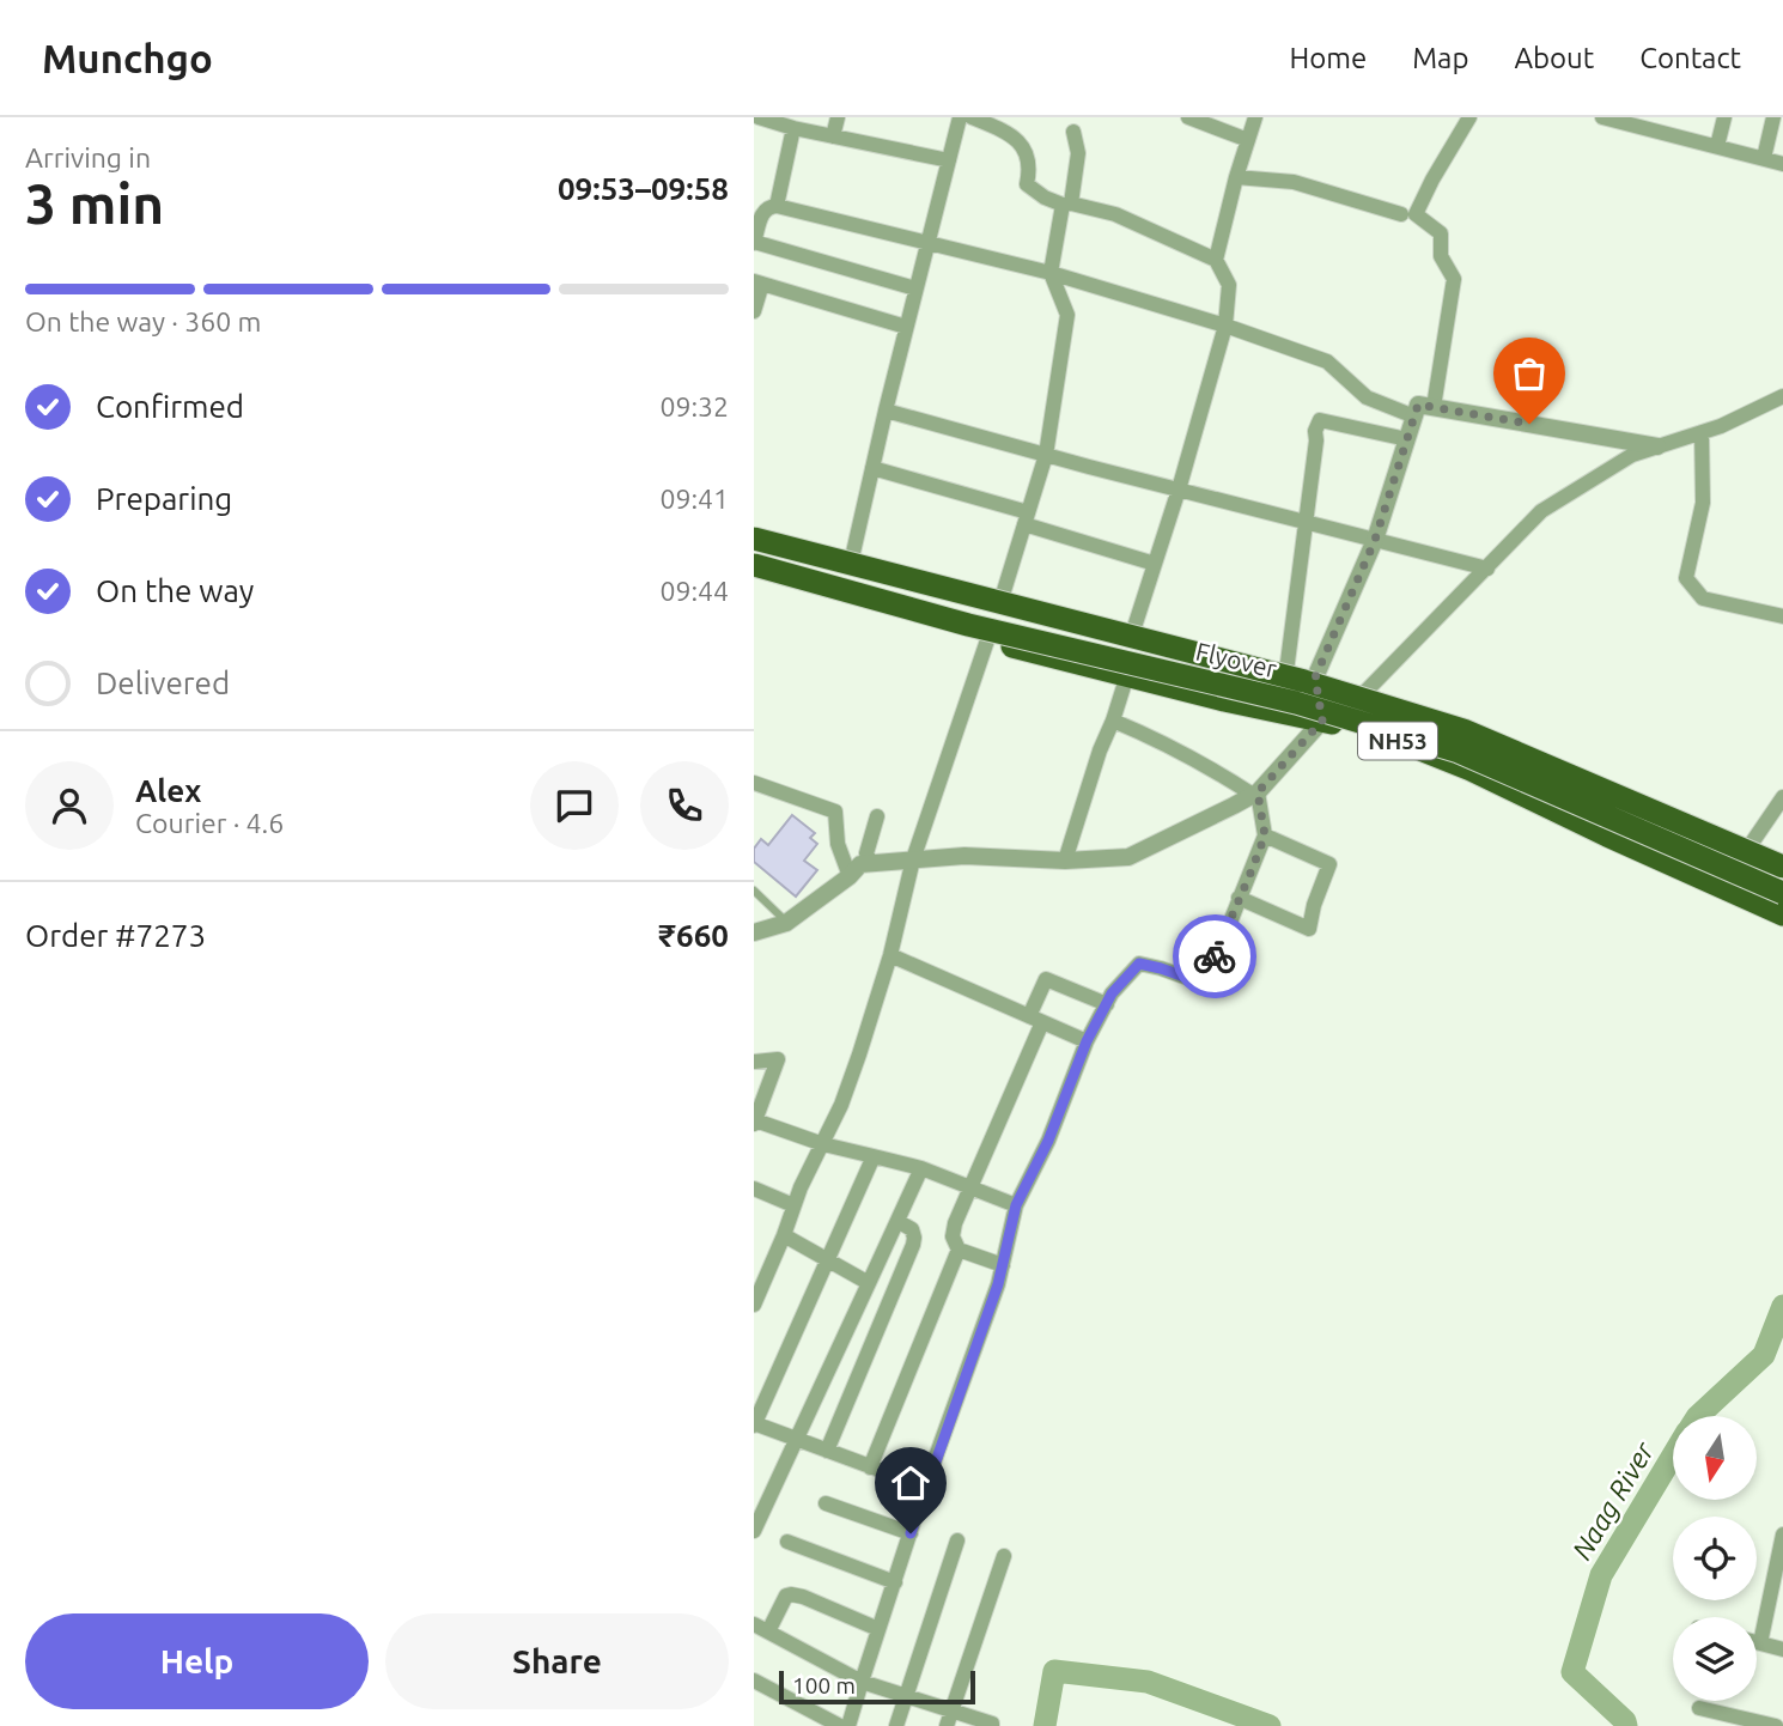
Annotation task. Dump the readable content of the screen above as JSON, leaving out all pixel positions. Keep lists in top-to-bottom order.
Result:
{
  "streets": {
    "highway": ["Flyover", "NH53"]
  },
  "water": ["Naag River"],
  "scale_bar": "100 m",
  "north": "bottom",
  "page": {
    "header": "Munchgo",
    "nav": [
      "Home",
      "Map",
      "About",
      "Contact"
    ],
    "heading": ["3 min", "Arriving in", "09:53–09:58"],
    "panel": [
      "Alex",
      "Courier · 4.6",
      "Order #7273",
      "₹660"
    ],
    "bar": "On the way · 360 m",
    "list": [
      ["Confirmed", "09:32"],
      ["Preparing", "09:41"],
      ["On the way", "09:44"],
      "Delivered"
    ],
    "buttons": ["Help", "Share"],
    "scale": "100 m"
  }
}
